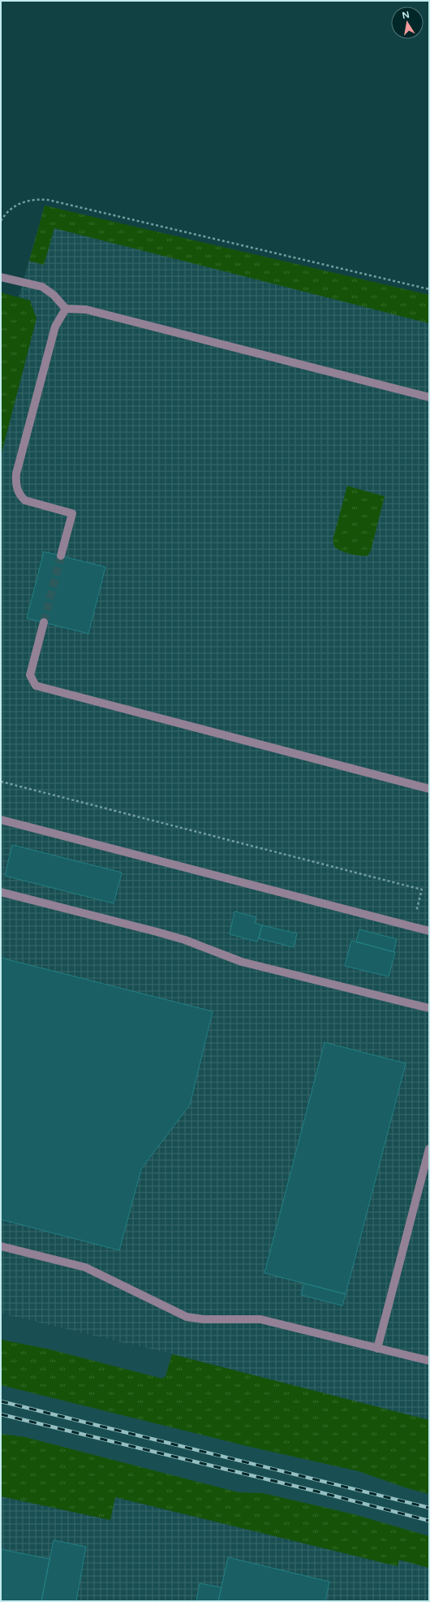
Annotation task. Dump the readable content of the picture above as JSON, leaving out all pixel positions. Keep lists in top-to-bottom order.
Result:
{
  "north": "top"
}
